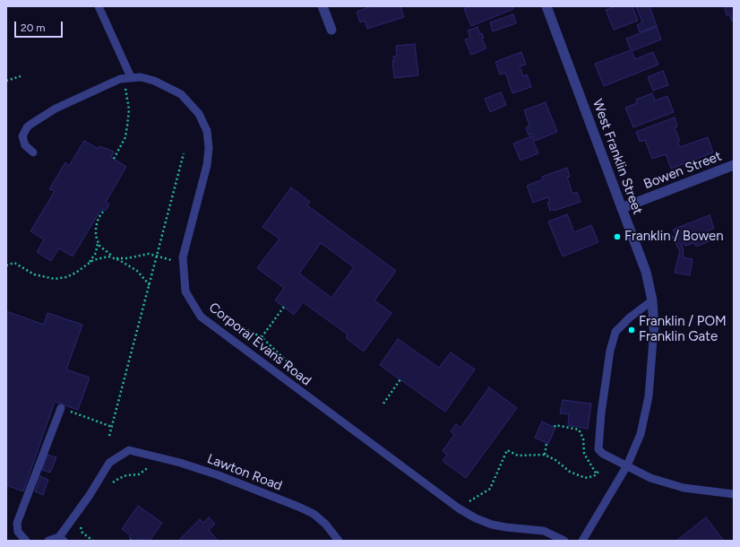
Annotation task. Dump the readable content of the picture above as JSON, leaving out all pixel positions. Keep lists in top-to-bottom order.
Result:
{
  "streets": {
    "street": ["West Franklin Street", "Bowen Street"],
    "lane": ["Corporal Evans Road", "Lawton Road"]
  },
  "crossings": [
    ["West Franklin Street", "Bowen Street"]
  ],
  "places": ["Franklin / Bowen", "Franklin / POM Franklin Gate"],
  "scale_bar": "20 m"
}
